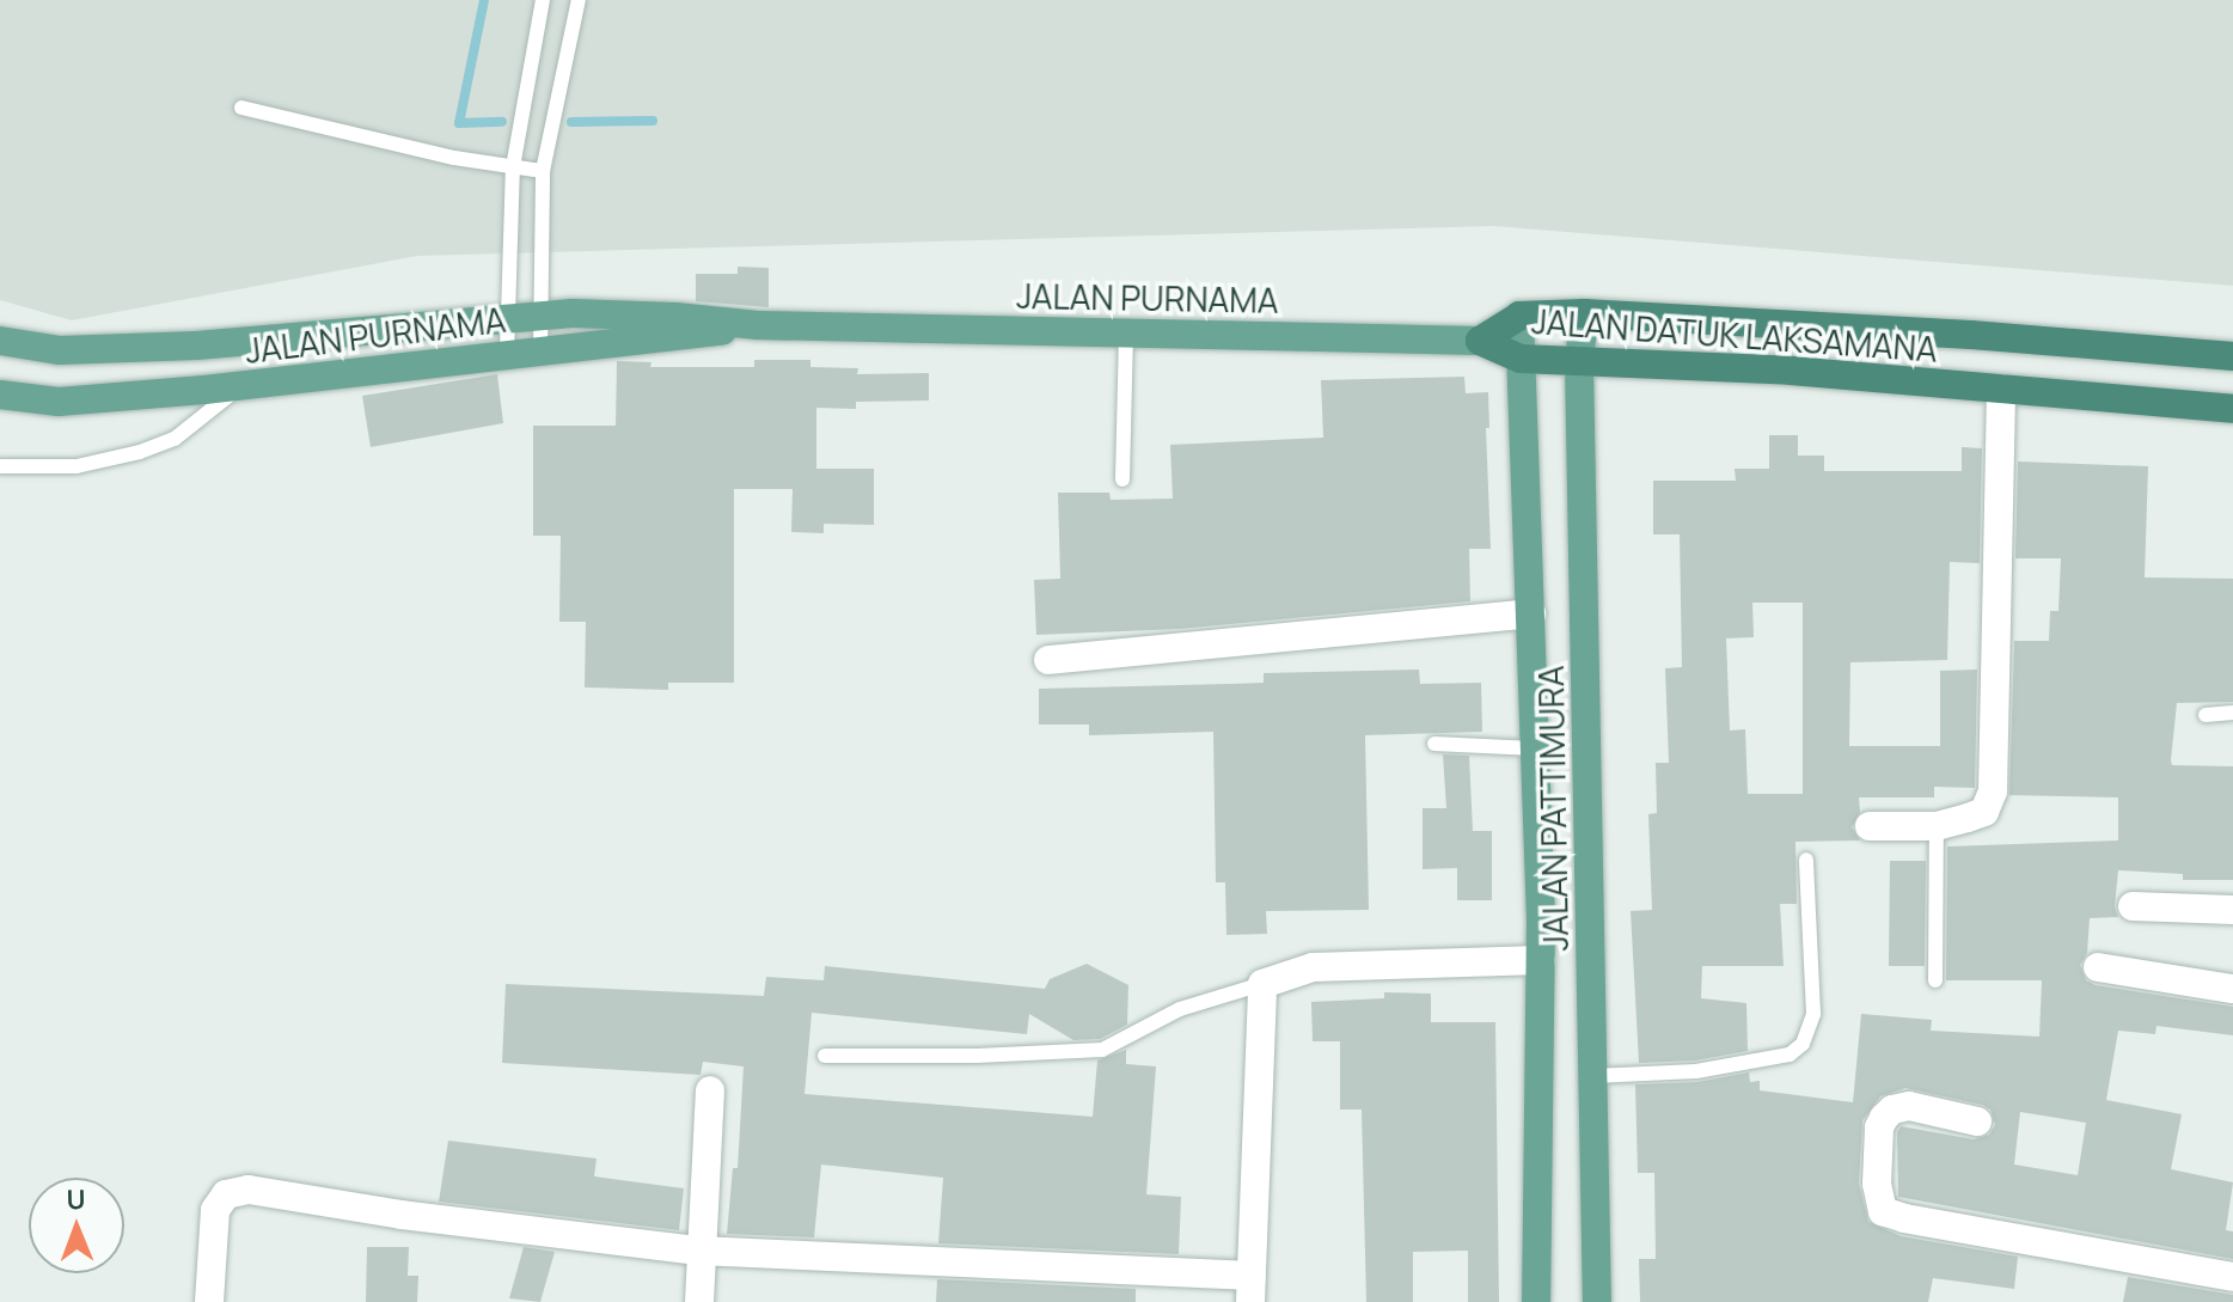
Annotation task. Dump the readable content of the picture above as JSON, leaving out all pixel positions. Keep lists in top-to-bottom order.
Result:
{
  "streets": {
    "highway": ["JALAN DATUK LAKSAMANA"],
    "main road": ["JALAN PURNAMA", "JALAN PATTIMURA"]
  },
  "crossings": [
    ["JALAN PURNAMA", "JALAN DATUK LAKSAMANA"],
    ["JALAN DATUK LAKSAMANA", "JALAN PATTIMURA"]
  ],
  "north": "top"
}
